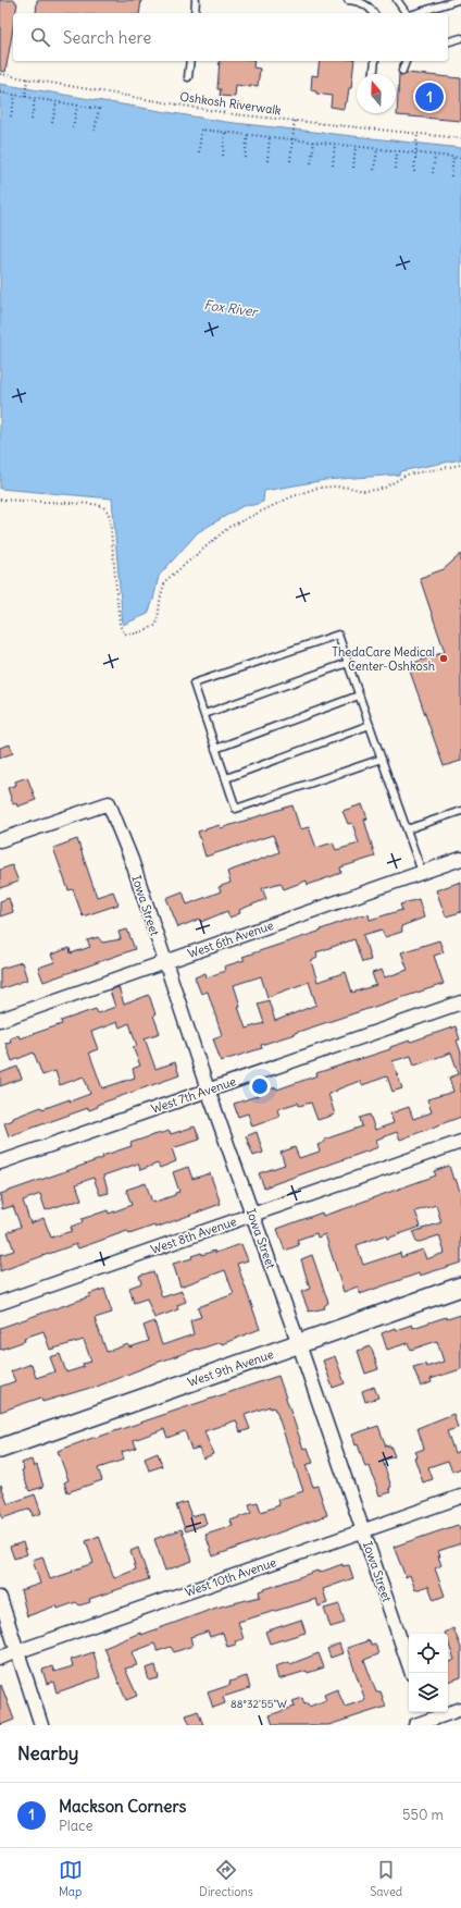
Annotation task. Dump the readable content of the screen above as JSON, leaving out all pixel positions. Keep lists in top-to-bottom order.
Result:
{
  "streets": {
    "main road": ["West 9th Avenue"],
    "street": [
      "Iowa Street",
      "West 6th Avenue",
      "West 7th Avenue",
      "West 8th Avenue",
      "West 10th Avenue"
    ],
    "path": ["Oshkosh Riverwalk"]
  },
  "crossings": [
    ["Iowa Street", "West 6th Avenue"],
    ["Iowa Street", "West 7th Avenue"],
    ["Iowa Street", "West 8th Avenue"],
    ["Iowa Street", "West 9th Avenue"],
    ["Iowa Street", "West 10th Avenue"]
  ],
  "water": ["Fox River"],
  "places": ["ThedaCare Medical Center-Oshkosh"],
  "north": "top",
  "page": {
    "search": "Search here",
    "pins": "1",
    "heading": "Nearby",
    "list": [
      {
        "mark": "1",
        "name": "Mackson Corners",
        "note": "Place",
        "value": "550 m"
      }
    ],
    "nav": ["Map", "Directions", "Saved"]
  },
  "coordinates": ["88°32'55\"W"]
}
